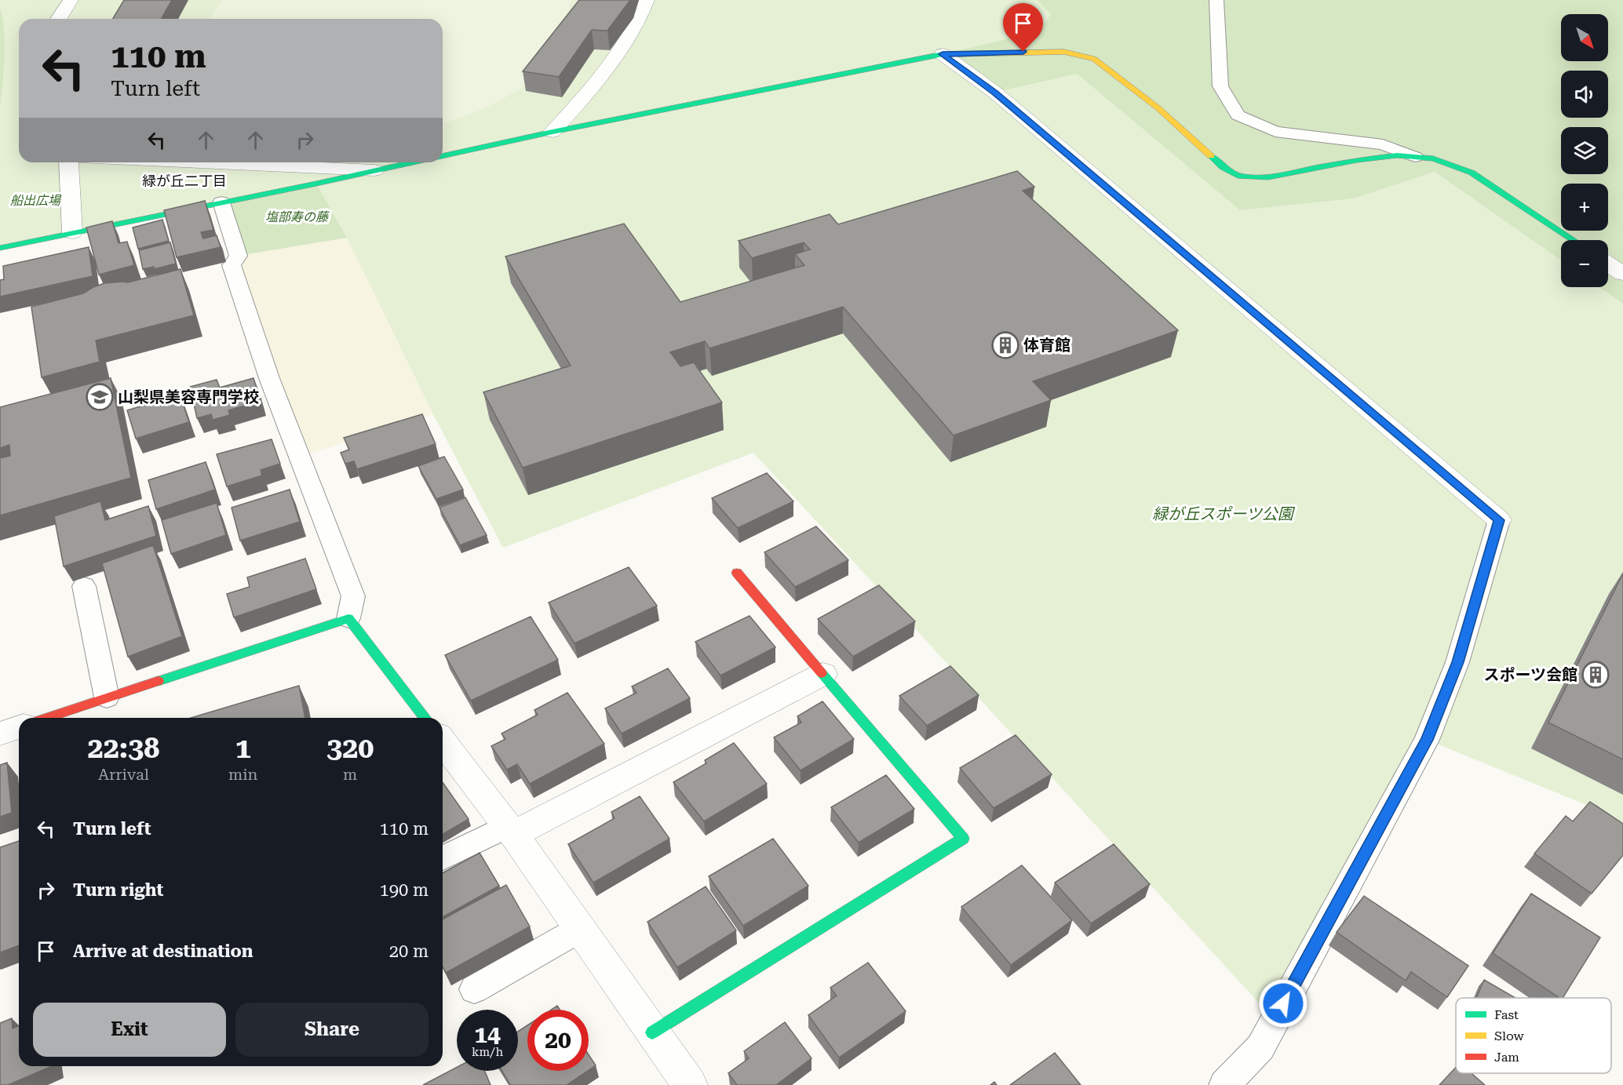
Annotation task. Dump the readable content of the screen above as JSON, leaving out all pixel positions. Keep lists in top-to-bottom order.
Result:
{
  "districts": ["緑が丘二丁目"],
  "parks": ["船出広場", "塩部寿の藤", "緑が丘スポーツ公園"],
  "places": {
    "building": ["体育館", "スポーツ会館"],
    "school or university": ["山梨県美容専門学校"]
  },
  "legend": ["Fast", "Slow", "Jam"],
  "north": "bottom right",
  "page": {
    "map_buttons": ["+", "−"],
    "turn": ["110 m", "Turn left"],
    "eta": [
      "22:38",
      "Arrival",
      "1",
      "min",
      "320",
      "m"
    ],
    "list": [
      {
        "name": "Turn left",
        "value": "110 m"
      },
      {
        "name": "Turn right",
        "value": "190 m"
      },
      {
        "name": "Arrive at destination",
        "value": "20 m"
      }
    ],
    "buttons": ["Exit", "Share"],
    "speed": "14 km/h",
    "limit": "20"
  }
}
